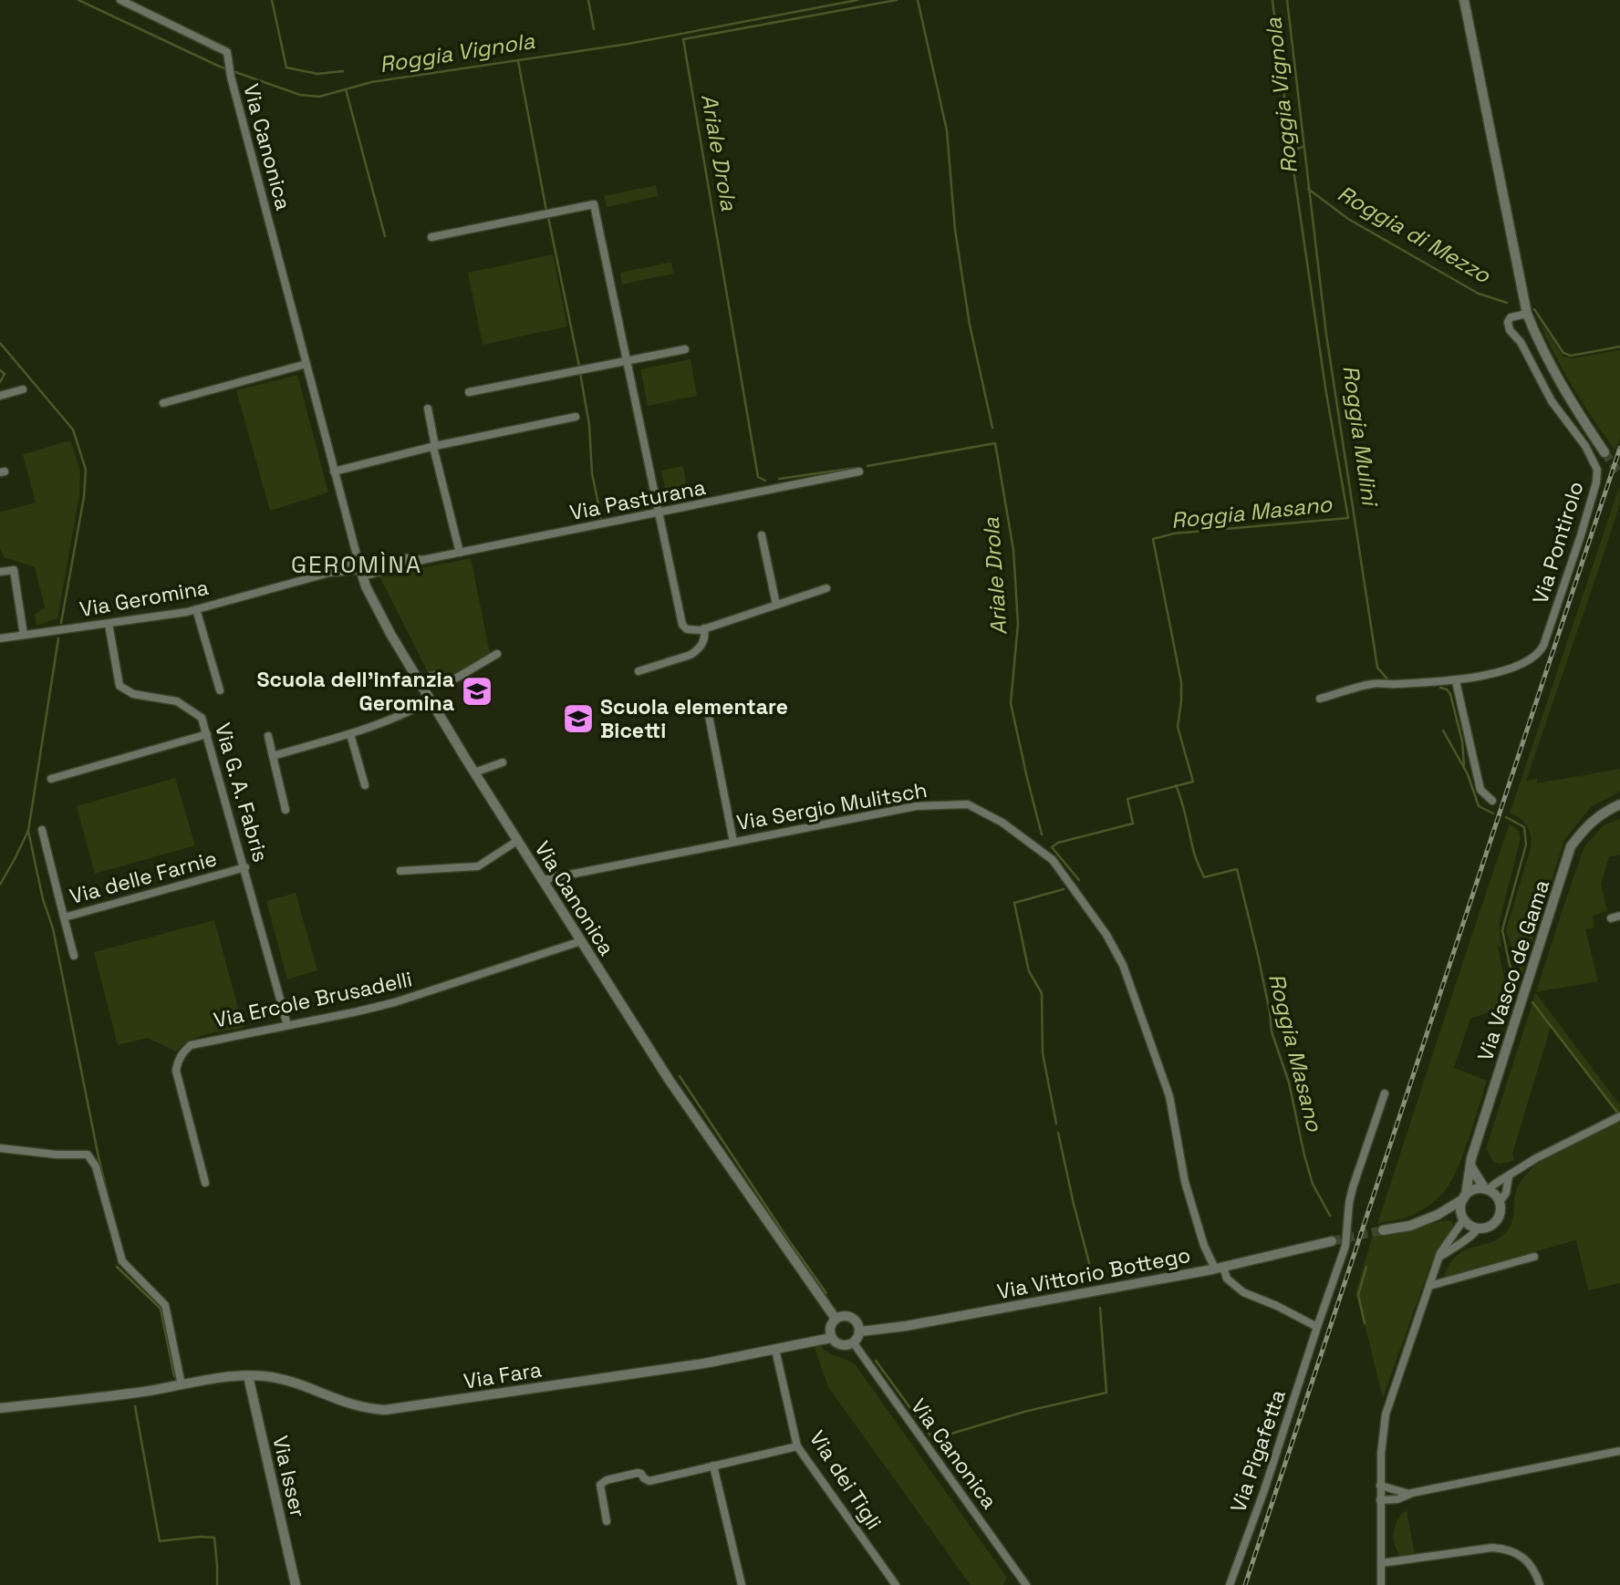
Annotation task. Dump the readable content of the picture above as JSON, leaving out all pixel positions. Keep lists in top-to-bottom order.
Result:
{
  "streets": {
    "street": [
      "Via Canonica",
      "Via Pasturana",
      "Via Pontirolo",
      "Via Geromina",
      "Via G. A. Fabris",
      "Via Sergio Mulitsch",
      "Via delle Farnie",
      "Via Vasco de Gama",
      "Via Ercole Brusadelli",
      "Via Vittorio Bottego",
      "Via Fara",
      "Via Pigafetta",
      "Via Isser",
      "Via dei Tigli"
    ]
  },
  "crossings": [
    ["Via Canonica", "Via Pasturana"],
    ["Via Canonica", "Via Geromina"],
    ["Via Canonica", "Via Sergio Mulitsch"],
    ["Via Canonica", "Via Ercole Brusadelli"],
    ["Via Canonica", "Via Vittorio Bottego"],
    ["Via Canonica", "Via Fara"],
    ["Via Pasturana", "Via Geromina"],
    ["Via Geromina", "Via G. A. Fabris"],
    ["Via G. A. Fabris", "Via delle Farnie"],
    ["Via G. A. Fabris", "Via Ercole Brusadelli"],
    ["Via Sergio Mulitsch", "Via Vittorio Bottego"],
    ["Via Vittorio Bottego", "Via Fara"],
    ["Via Fara", "Via Isser"],
    ["Via Fara", "Via dei Tigli"]
  ],
  "districts": ["GEROMÌNA"],
  "water": [
    "Roggia Vignola",
    "Ariale Drola",
    "Roggia di Mezzo",
    "Roggia Mulini",
    "Roggia Masano"
  ],
  "places": {
    "school or university": ["Scuola dell'infanzia Geromina", "Scuola elementare Bicetti"]
  }
}
